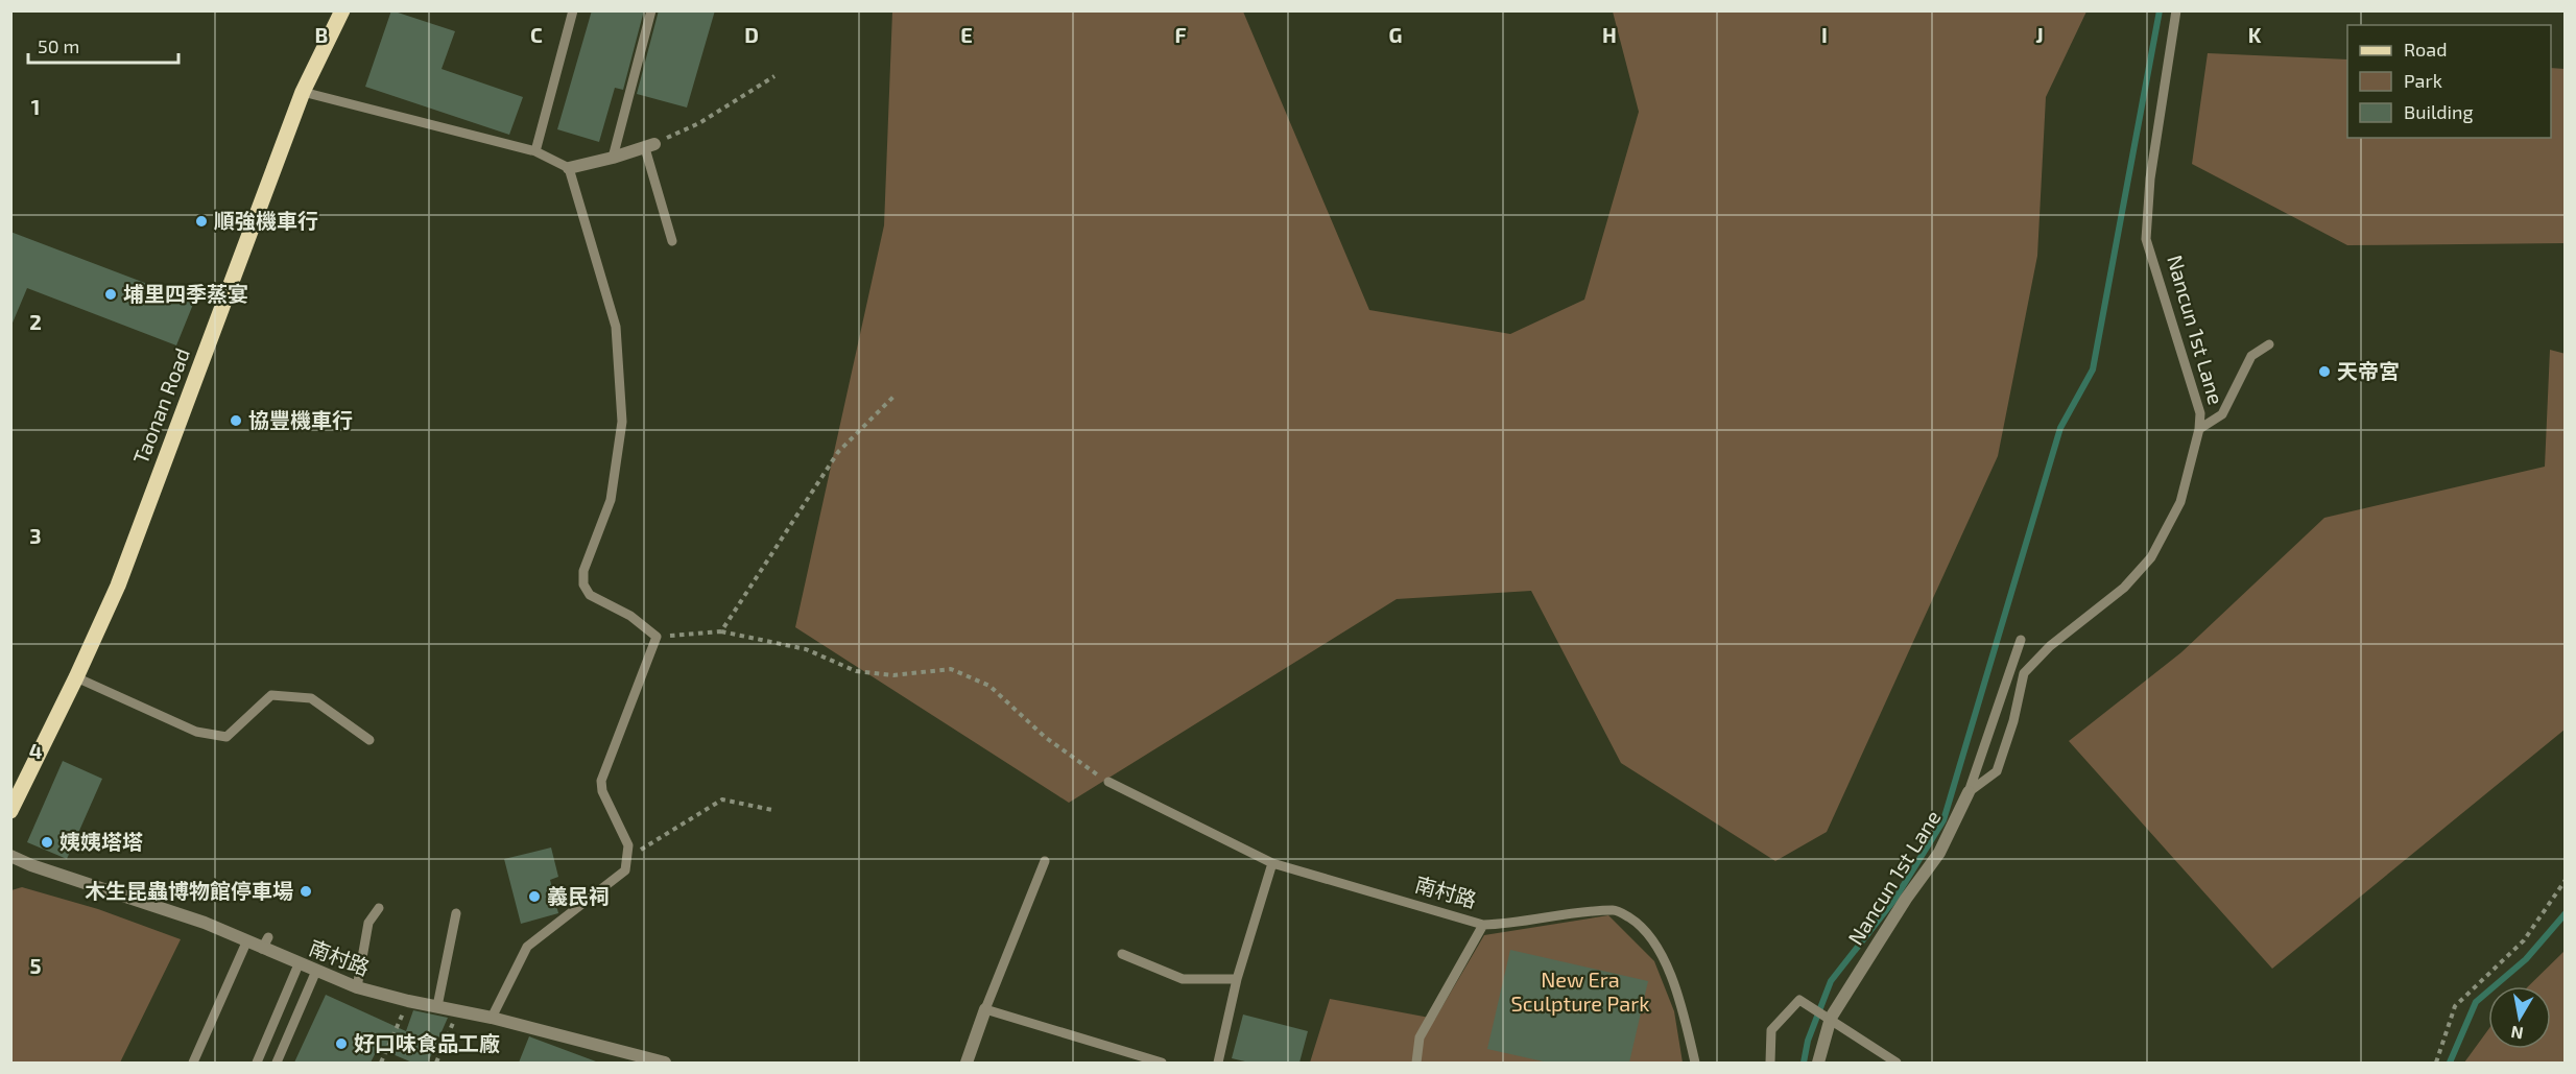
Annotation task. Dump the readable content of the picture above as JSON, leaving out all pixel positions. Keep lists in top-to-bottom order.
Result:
{
  "streets": {
    "main road": ["Taonan Road"],
    "street": ["Nancun 1st Lane", "南村路"]
  },
  "parks": ["New Era Sculpture Park"],
  "places": [
    "順強機車行",
    "埔里四季蒸宴",
    "天帝宮",
    "協豐機車行",
    "姨姨塔塔",
    "木生昆蟲博物館停車場",
    "義民祠",
    "好口味食品工廠"
  ],
  "legend": ["Road", "Park", "Building"],
  "scale_bar": "50 m",
  "north": "bottom",
  "grid": {
    "columns": [
      "B",
      "C",
      "D",
      "E",
      "F",
      "G",
      "H",
      "I",
      "J",
      "K"
    ],
    "rows": [
      "1",
      "2",
      "3",
      "4",
      "5"
    ]
  }
}
